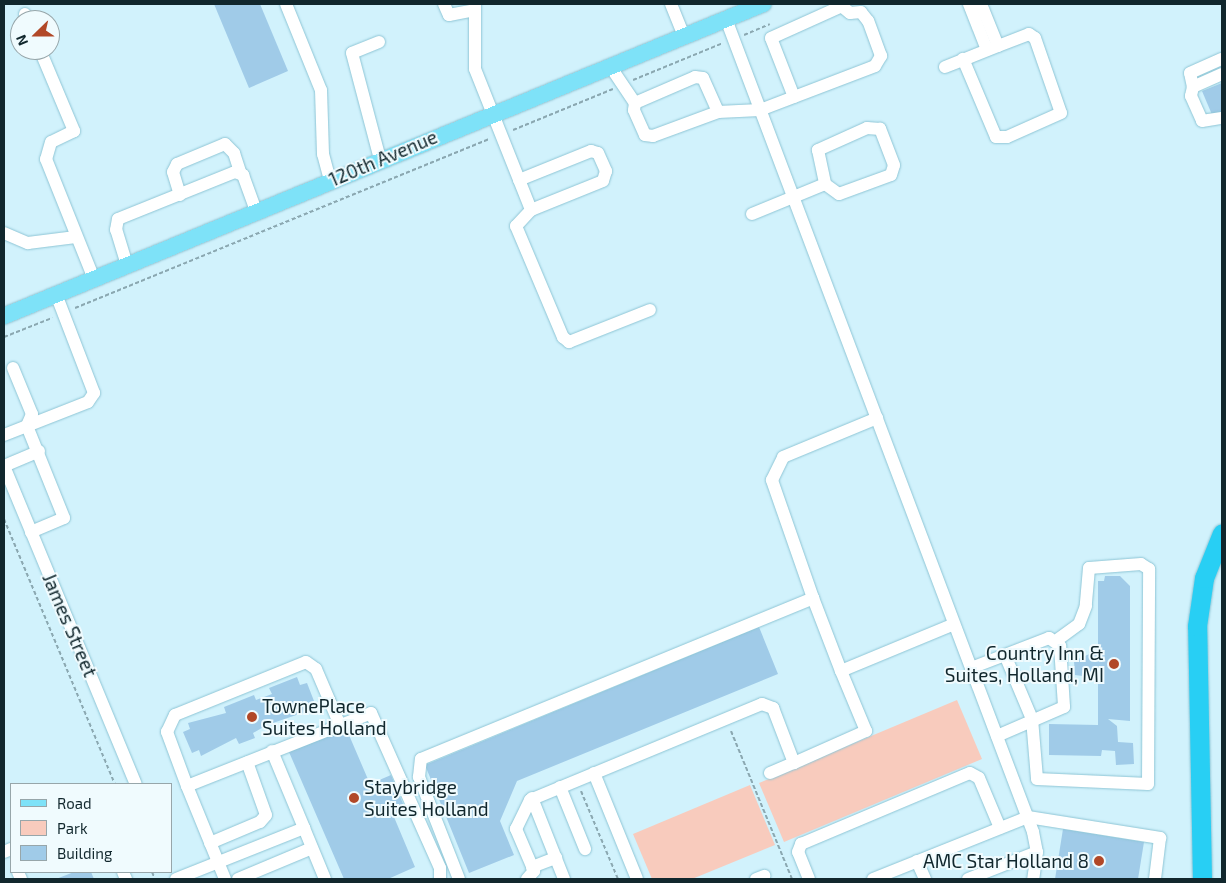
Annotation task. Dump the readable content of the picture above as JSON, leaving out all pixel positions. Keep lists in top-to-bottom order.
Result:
{
  "streets": {
    "main road": ["120th Avenue"],
    "street": ["James Street"]
  },
  "places": [
    "Country Inn & Suites, Holland, MI",
    "TownePlace Suites Holland",
    "Staybridge Suites Holland",
    "AMC Star Holland 8"
  ],
  "legend": ["Road", "Park", "Building"],
  "north": "left"
}
